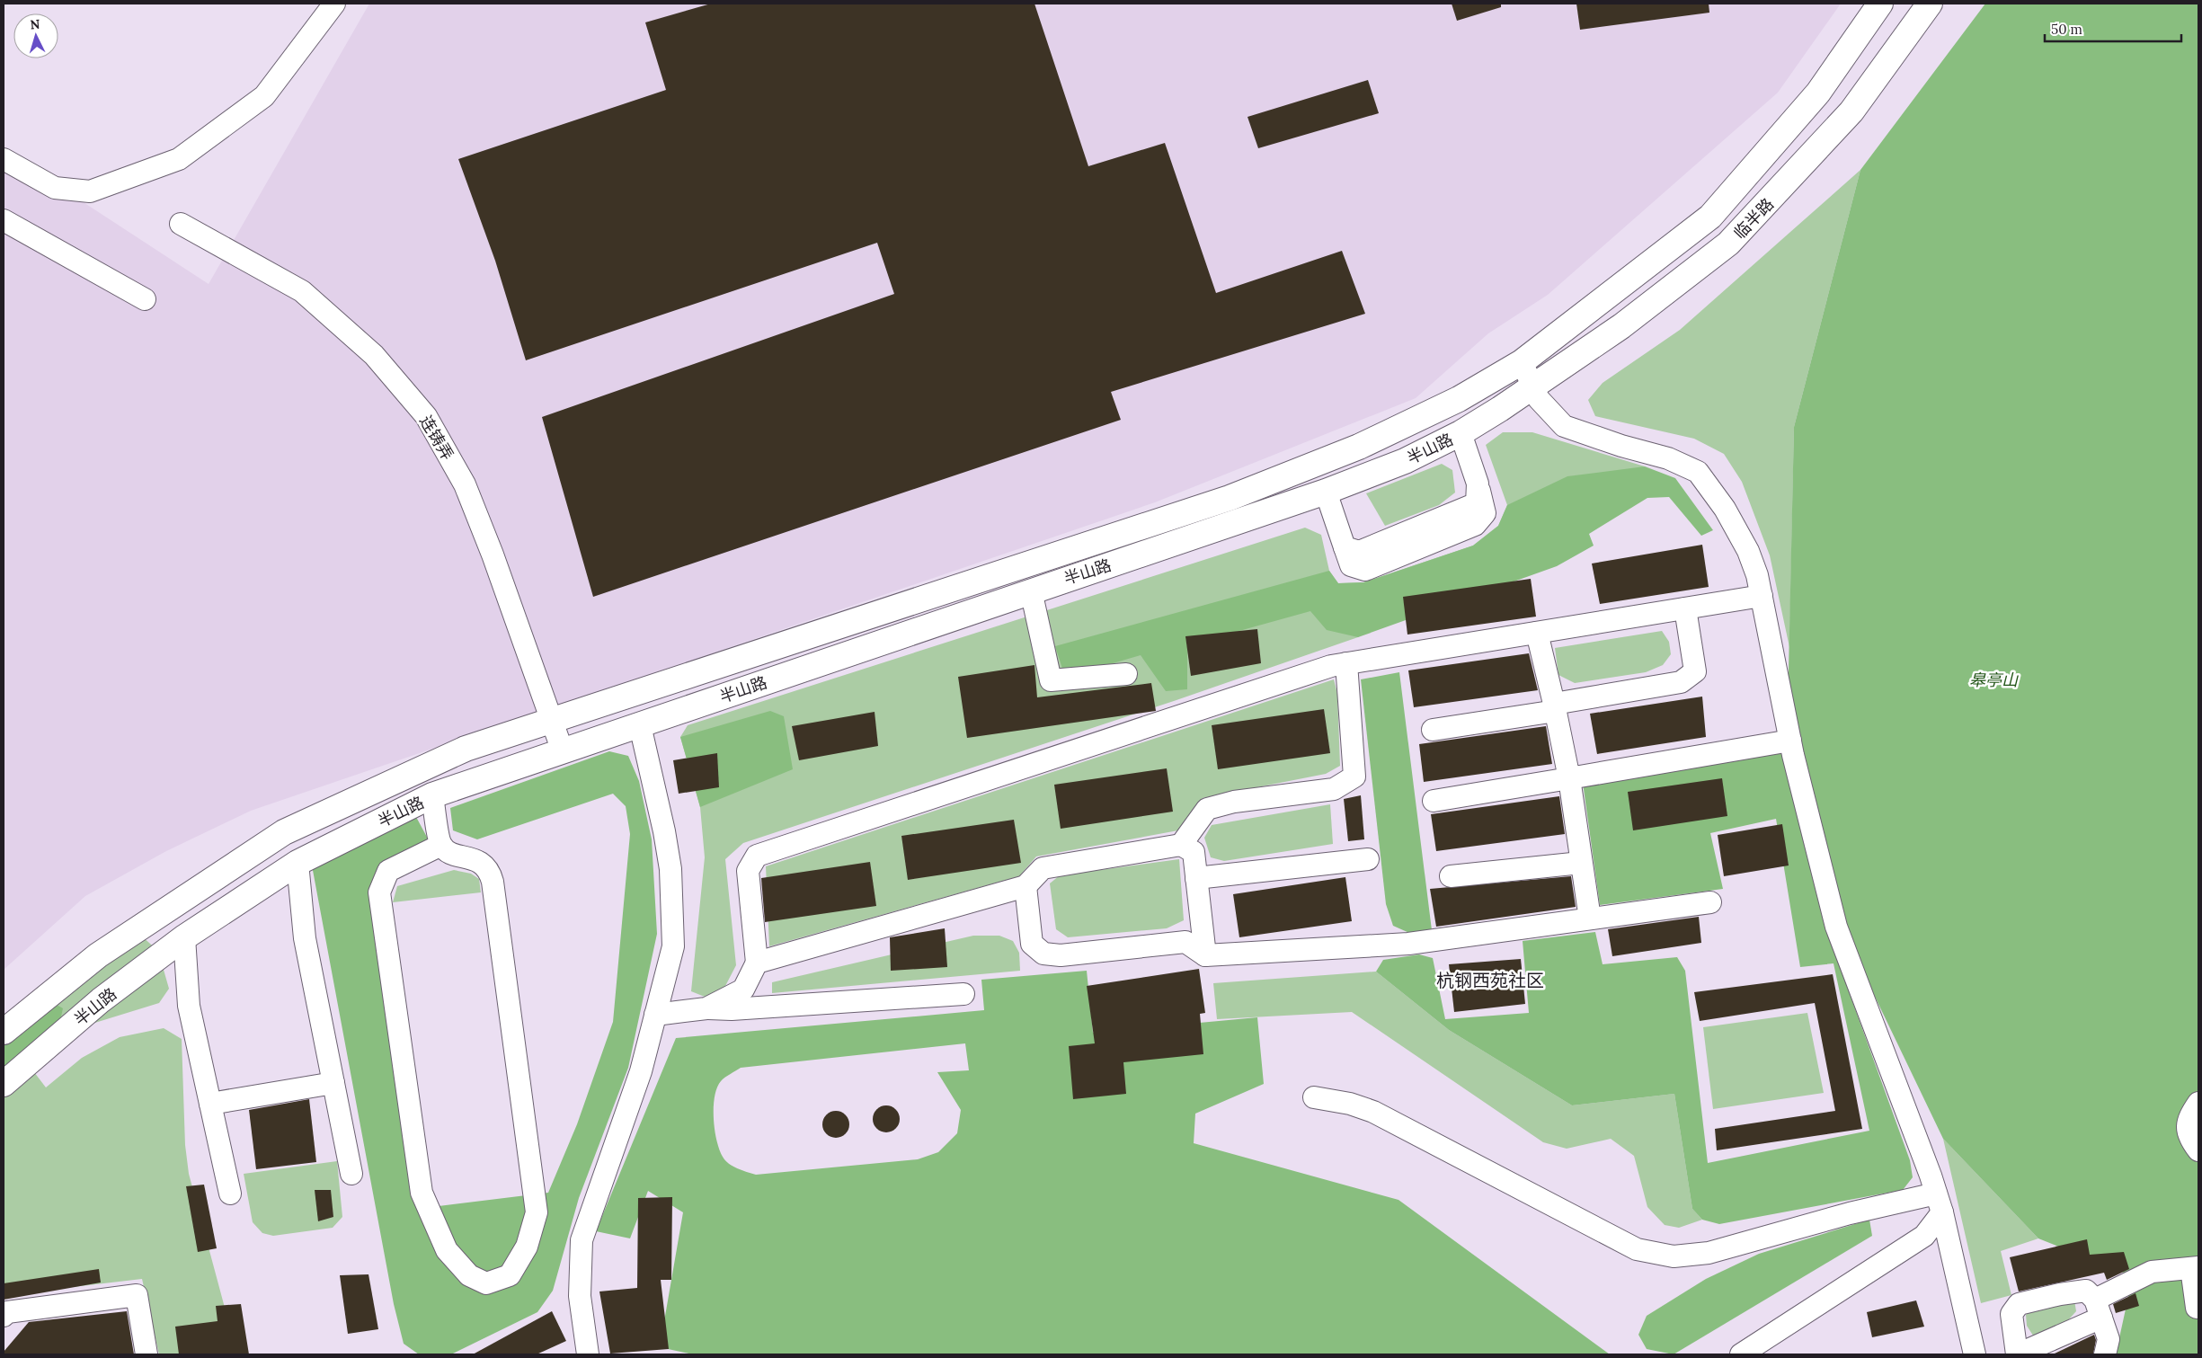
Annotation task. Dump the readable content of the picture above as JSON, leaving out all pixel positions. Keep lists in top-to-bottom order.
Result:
{
  "streets": {
    "main road": ["临半路", "半山路"],
    "street": ["连铸弄"]
  },
  "crossings": [
    ["临半路", "半山路"],
    ["连铸弄", "半山路"]
  ],
  "districts": ["杭钢西苑社区"],
  "parks": ["皋亭山"],
  "scale_bar": "50 m",
  "north": "top"
}
